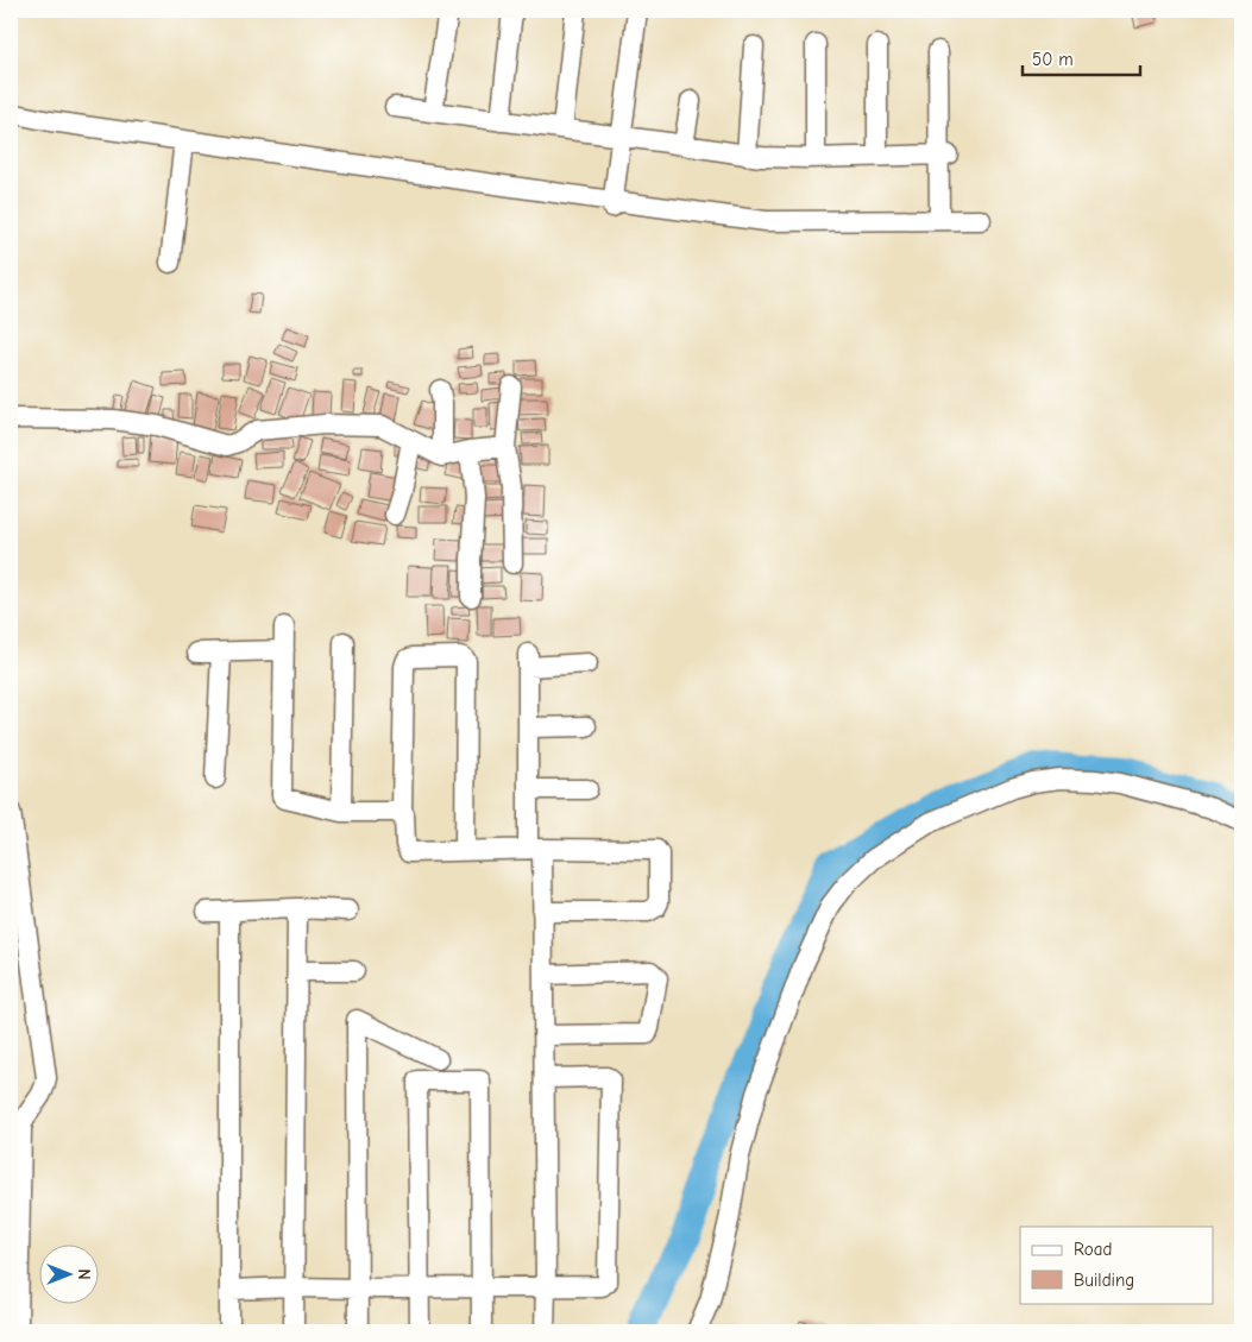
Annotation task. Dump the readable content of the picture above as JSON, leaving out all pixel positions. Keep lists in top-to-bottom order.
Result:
{
  "legend": ["Road", "Building"],
  "scale_bar": "50 m",
  "north": "right"
}
